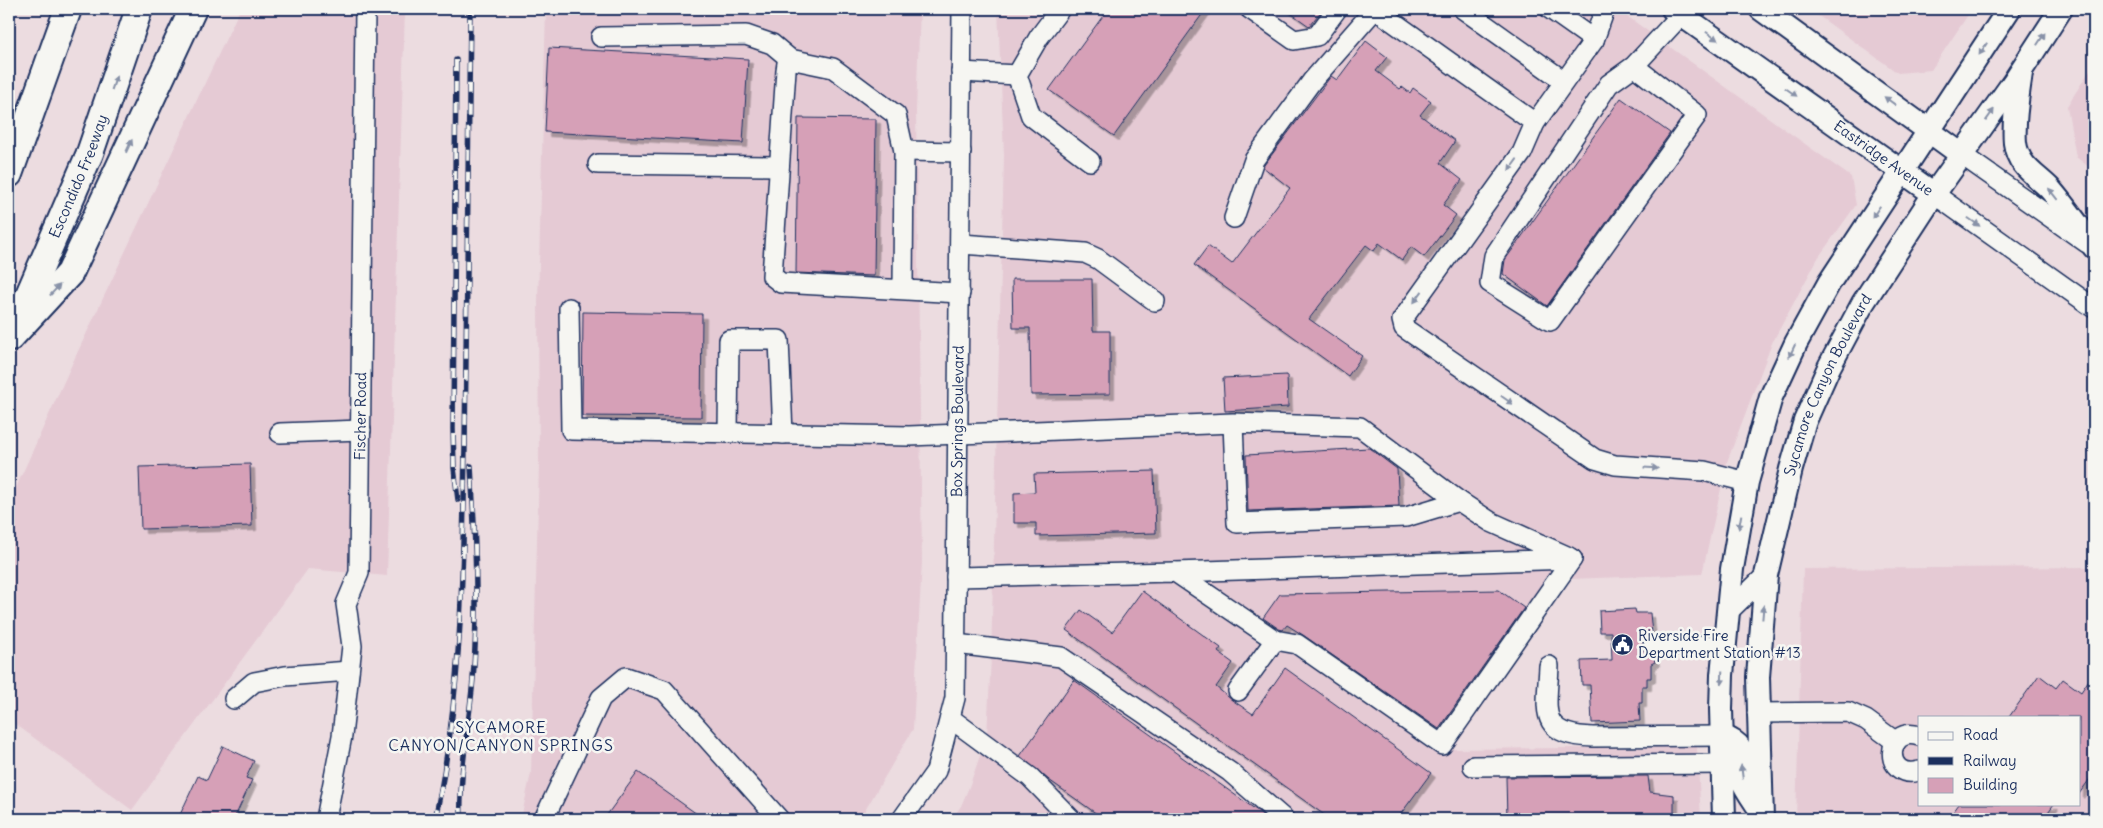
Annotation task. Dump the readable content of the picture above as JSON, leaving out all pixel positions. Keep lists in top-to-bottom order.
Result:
{
  "streets": {
    "highway": ["Escondido Freeway"],
    "main road": ["Eastridge Avenue", "Sycamore Canyon Boulevard"],
    "street": ["Fischer Road", "Box Springs Boulevard"]
  },
  "crossings": [
    ["Eastridge Avenue", "Sycamore Canyon Boulevard"]
  ],
  "districts": ["SYCAMORE CANYON/CANYON SPRINGS"],
  "places": {
    "public building": ["Riverside Fire Department Station #13"]
  },
  "legend": ["Road", "Railway", "Building"]
}
